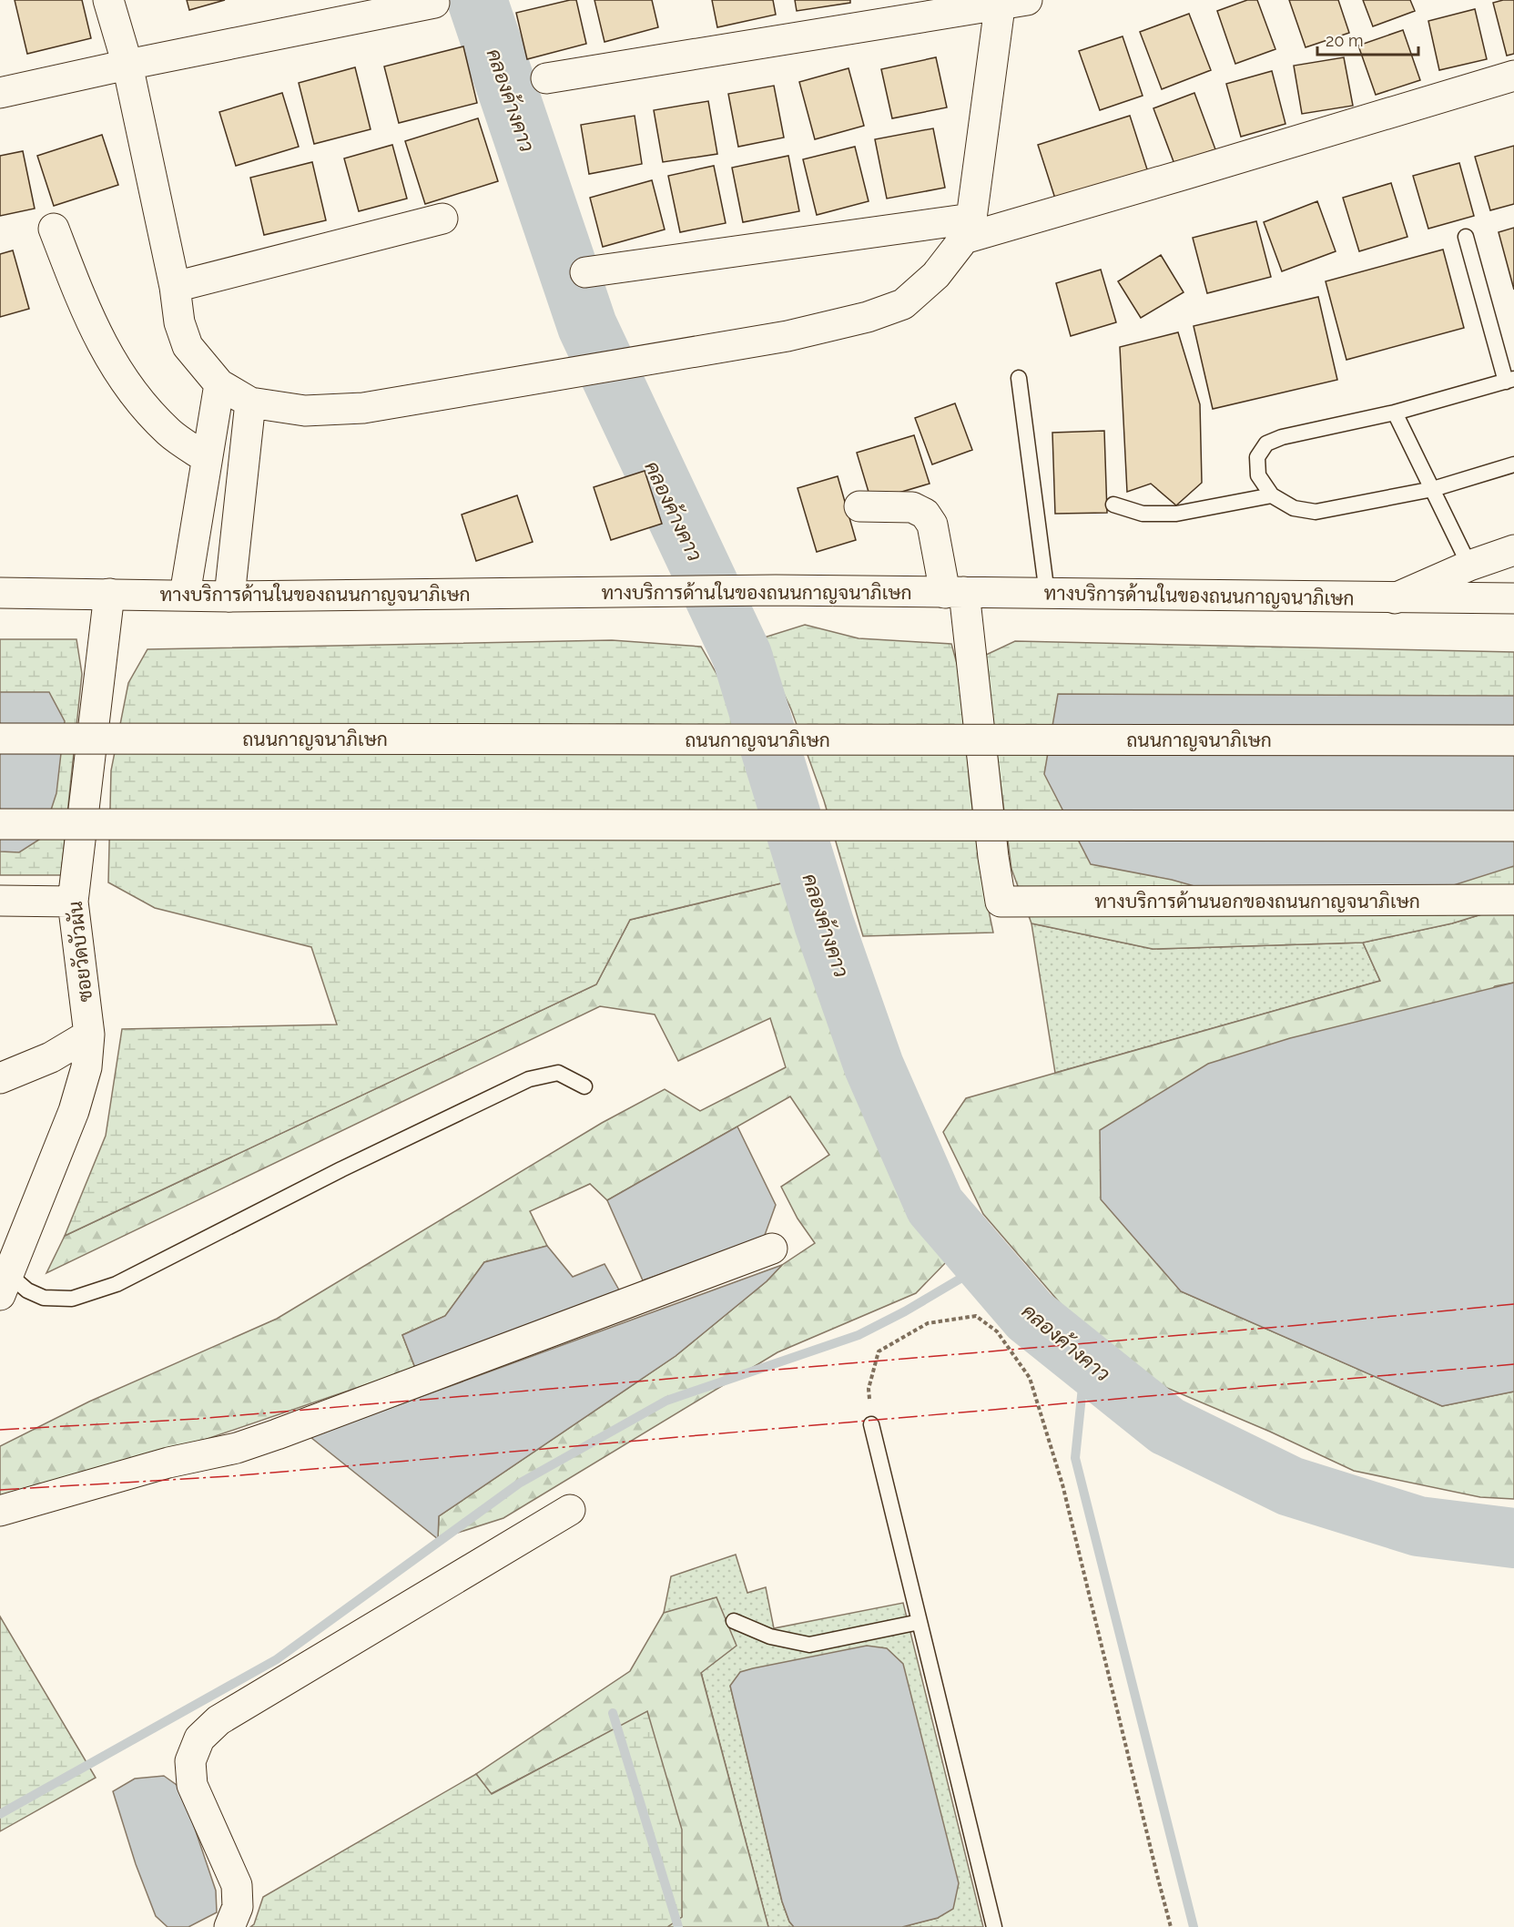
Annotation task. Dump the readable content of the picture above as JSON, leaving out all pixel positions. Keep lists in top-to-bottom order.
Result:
{
  "streets": {
    "main road": [
      "ทางบริการด้านในของถนนกาญจนาภิเษก",
      "ถนนกาญจนาภิเษก",
      "ทางบริการด้านนอกของถนนกาญจนาภิเษก",
      "ซอยวัดบัวผัน"
    ]
  },
  "crossings": [
    ["ทางบริการด้านในของถนนกาญจนาภิเษก", "ทางบริการด้านนอกของถนนกาญจนาภิเษก"],
    ["ทางบริการด้านในของถนนกาญจนาภิเษก", "ซอยวัดบัวผัน"]
  ],
  "water": ["คลองค้างคาว"],
  "scale_bar": "20 m"
}
